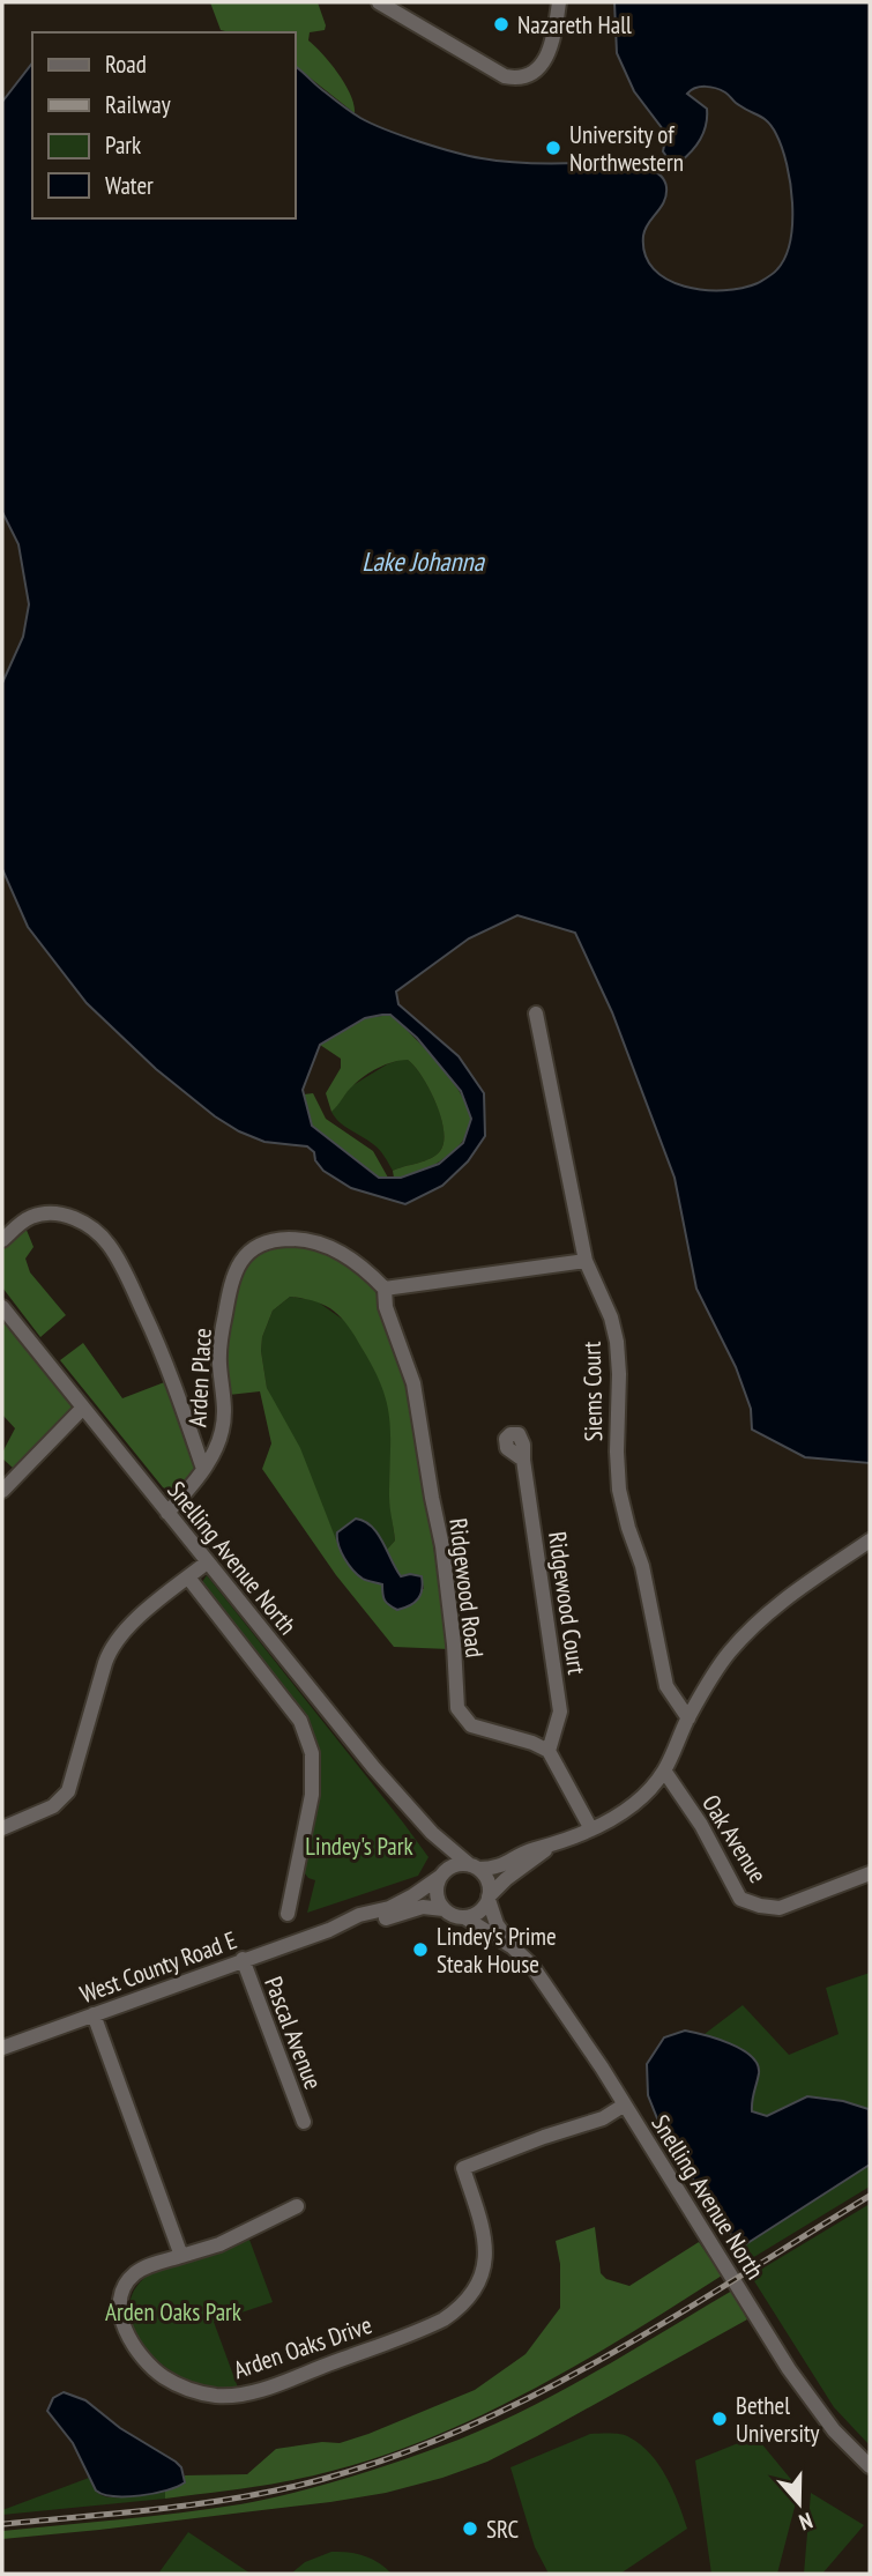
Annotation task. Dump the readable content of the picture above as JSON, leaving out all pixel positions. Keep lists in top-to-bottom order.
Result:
{
  "streets": {
    "street": [
      "Arden Place",
      "Siems Court",
      "Snelling Avenue North",
      "Ridgewood Road",
      "Ridgewood Court",
      "Oak Avenue",
      "West County Road E",
      "Pascal Avenue",
      "Arden Oaks Drive"
    ]
  },
  "crossings": [
    ["Arden Place", "Snelling Avenue North"],
    ["Arden Place", "Ridgewood Road"],
    ["Snelling Avenue North", "West County Road E"],
    ["Snelling Avenue North", "Arden Oaks Drive"],
    ["Ridgewood Road", "Ridgewood Court"],
    ["West County Road E", "Pascal Avenue"]
  ],
  "water": ["Lake Johanna"],
  "parks": ["Lindey's Park", "Arden Oaks Park"],
  "places": [
    "Nazareth Hall",
    "University of Northwestern",
    "Lindey's Prime Steak House",
    "Bethel University",
    "SRC"
  ],
  "legend": [
    "Road",
    "Railway",
    "Park",
    "Water"
  ],
  "north": "bottom"
}
